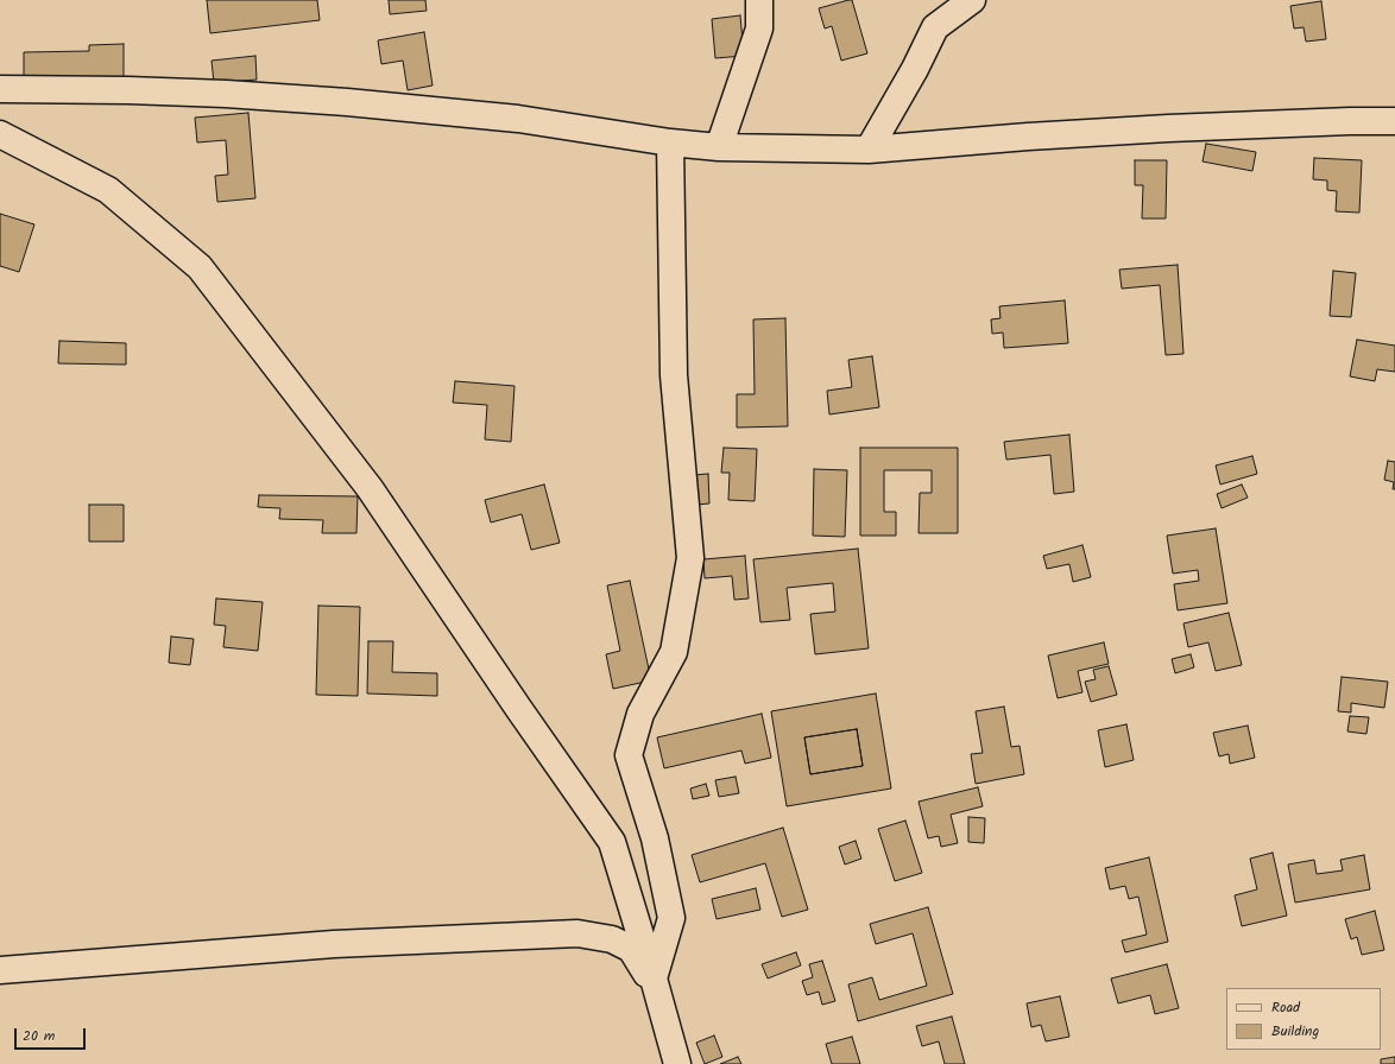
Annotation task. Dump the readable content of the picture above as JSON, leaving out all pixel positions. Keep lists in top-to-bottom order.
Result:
{
  "legend": ["Road", "Building"],
  "scale_bar": "20 m"
}
